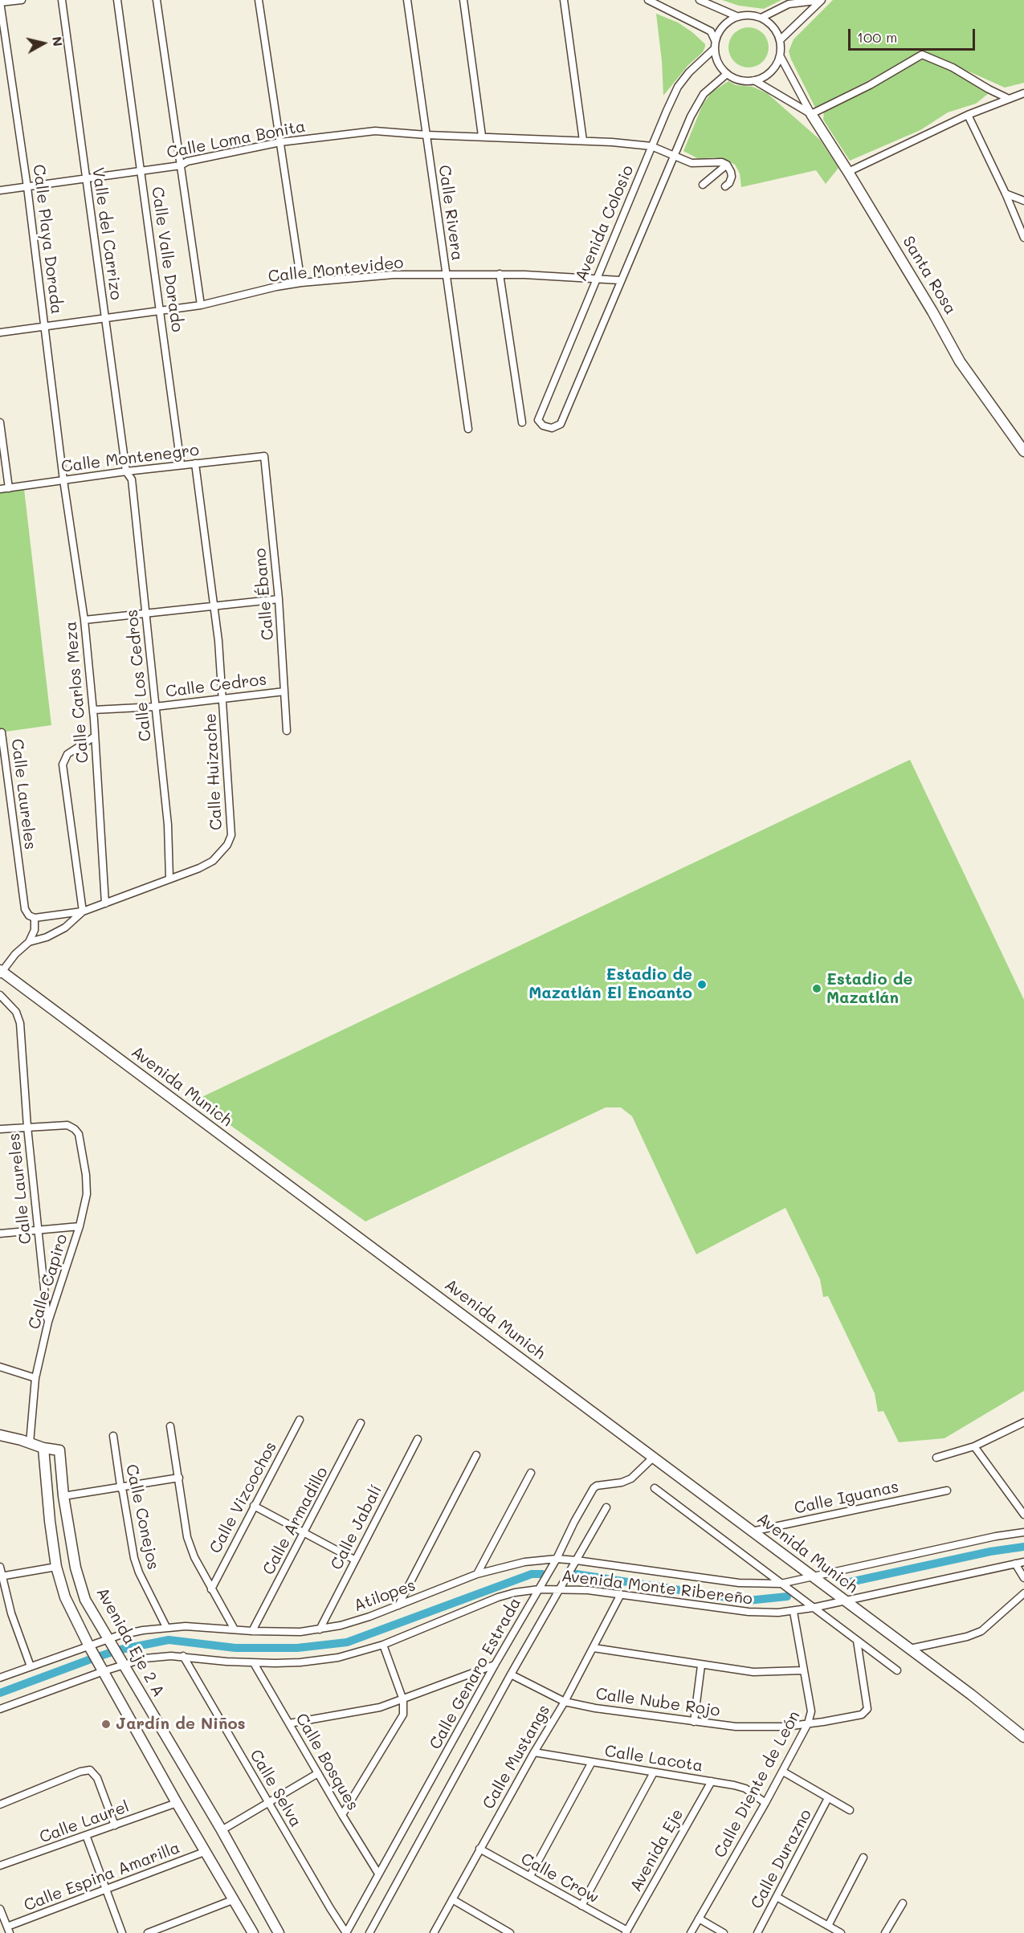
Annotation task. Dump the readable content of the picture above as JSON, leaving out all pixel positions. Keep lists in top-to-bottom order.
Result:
{
  "streets": {
    "main road": ["Santa Rosa", "Avenida Munich", "Avenida Eje 2 A"],
    "street": [
      "Calle Loma Bonita",
      "Calle Rivera",
      "Avenida Colosio",
      "Valle del Carrizo",
      "Calle Playa Dorada",
      "Calle Valle Dorado",
      "Calle Montevideo",
      "Calle Montenegro",
      "Calle Ébano",
      "Calle Los Cedros",
      "Calle Cedros",
      "Calle Carlos Meza",
      "Calle Huizache",
      "Calle Laureles",
      "Calle Capiro",
      "Calle Vizcochos",
      "Calle Iguanas",
      "Calle Conejos",
      "Calle Armadillo",
      "Calle Jabalí",
      "Avenida Monte Ribereño",
      "Atilopes",
      "Calle Genaro Estrada",
      "Calle Nube Rojo",
      "Calle Mustangs",
      "Calle Lacota",
      "Calle Bosques",
      "Calle Diente de León",
      "Calle Selva",
      "Calle Laurel",
      "Avenida Eje",
      "Calle Durazno",
      "Calle Espina Amarilla",
      "Calle Crow"
    ]
  },
  "crossings": [
    ["Calle Loma Bonita", "Calle Rivera"],
    ["Calle Loma Bonita", "Avenida Colosio"],
    ["Calle Loma Bonita", "Valle del Carrizo"],
    ["Calle Loma Bonita", "Calle Playa Dorada"],
    ["Calle Loma Bonita", "Calle Valle Dorado"],
    ["Calle Rivera", "Calle Montevideo"],
    ["Avenida Colosio", "Calle Montevideo"],
    ["Valle del Carrizo", "Calle Montevideo"],
    ["Valle del Carrizo", "Calle Montenegro"],
    ["Valle del Carrizo", "Calle Los Cedros"],
    ["Calle Playa Dorada", "Calle Montevideo"],
    ["Calle Playa Dorada", "Calle Montenegro"],
    ["Calle Playa Dorada", "Calle Carlos Meza"],
    ["Calle Valle Dorado", "Calle Montevideo"],
    ["Calle Valle Dorado", "Calle Montenegro"],
    ["Calle Montenegro", "Calle Ébano"],
    ["Calle Montenegro", "Calle Los Cedros"],
    ["Calle Montenegro", "Calle Carlos Meza"],
    ["Calle Montenegro", "Calle Huizache"],
    ["Calle Ébano", "Calle Cedros"],
    ["Calle Los Cedros", "Calle Cedros"],
    ["Calle Los Cedros", "Calle Huizache"],
    ["Calle Cedros", "Calle Carlos Meza"],
    ["Calle Cedros", "Calle Huizache"],
    ["Calle Carlos Meza", "Calle Huizache"],
    ["Calle Huizache", "Avenida Munich"],
    ["Calle Laureles", "Calle Capiro"],
    ["Avenida Munich", "Calle Iguanas"],
    ["Avenida Munich", "Avenida Monte Ribereño"],
    ["Avenida Munich", "Atilopes"],
    ["Avenida Munich", "Calle Genaro Estrada"],
    ["Calle Conejos", "Atilopes"],
    ["Calle Armadillo", "Atilopes"],
    ["Calle Jabalí", "Atilopes"],
    ["Avenida Monte Ribereño", "Avenida Eje 2 A"],
    ["Avenida Monte Ribereño", "Calle Genaro Estrada"],
    ["Avenida Monte Ribereño", "Calle Mustangs"],
    ["Avenida Monte Ribereño", "Calle Bosques"],
    ["Avenida Monte Ribereño", "Calle Diente de León"],
    ["Avenida Monte Ribereño", "Calle Selva"],
    ["Atilopes", "Avenida Eje 2 A"],
    ["Atilopes", "Calle Genaro Estrada"],
    ["Calle Genaro Estrada", "Calle Nube Rojo"],
    ["Calle Genaro Estrada", "Calle Bosques"],
    ["Calle Genaro Estrada", "Calle Selva"],
    ["Calle Nube Rojo", "Calle Mustangs"],
    ["Calle Nube Rojo", "Calle Diente de León"],
    ["Calle Mustangs", "Calle Lacota"],
    ["Calle Mustangs", "Calle Crow"],
    ["Calle Lacota", "Calle Diente de León"],
    ["Calle Lacota", "Avenida Eje"],
    ["Avenida Eje", "Calle Crow"]
  ],
  "places": ["Estadio de Mazatlán El Encanto", "Estadio de Mazatlán", "Jardín de Niños"],
  "scale_bar": "100 m",
  "north": "right"
}
